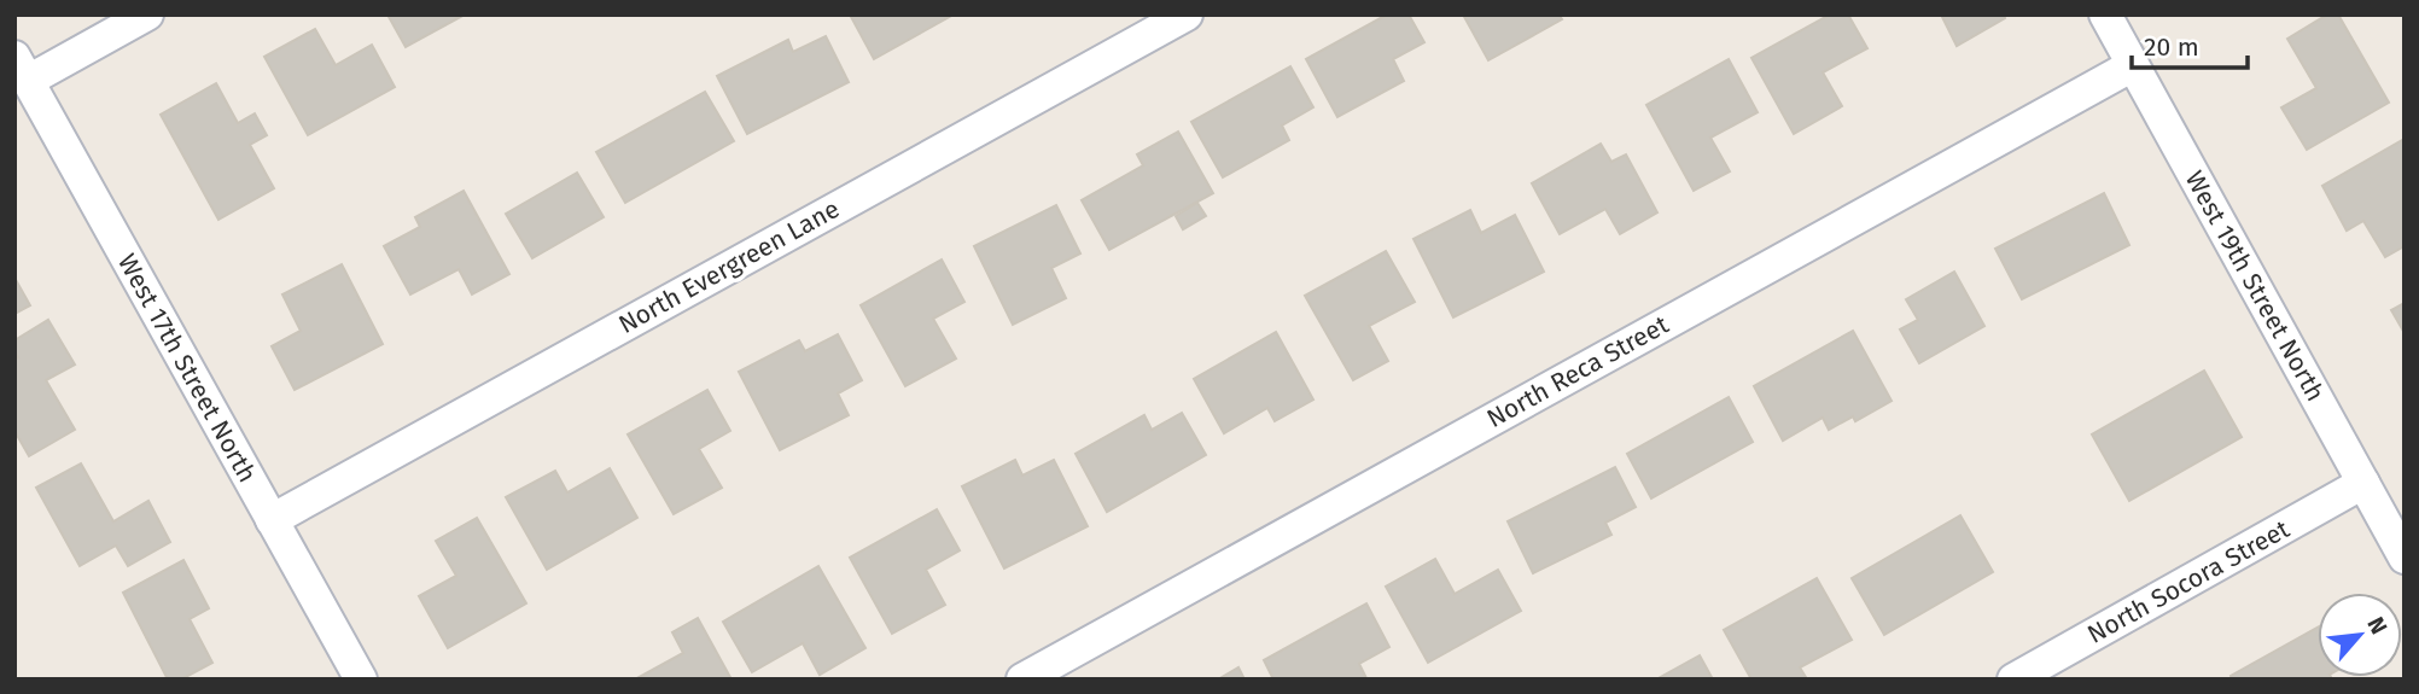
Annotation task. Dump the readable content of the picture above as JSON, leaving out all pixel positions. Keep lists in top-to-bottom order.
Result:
{
  "streets": {
    "street": [
      "North Evergreen Lane",
      "West 19th Street North",
      "West 17th Street North",
      "North Reca Street",
      "North Socora Street"
    ]
  },
  "crossings": [
    ["North Evergreen Lane", "West 17th Street North"],
    ["West 19th Street North", "North Reca Street"],
    ["West 19th Street North", "North Socora Street"]
  ],
  "scale_bar": "20 m",
  "north": "top right"
}
